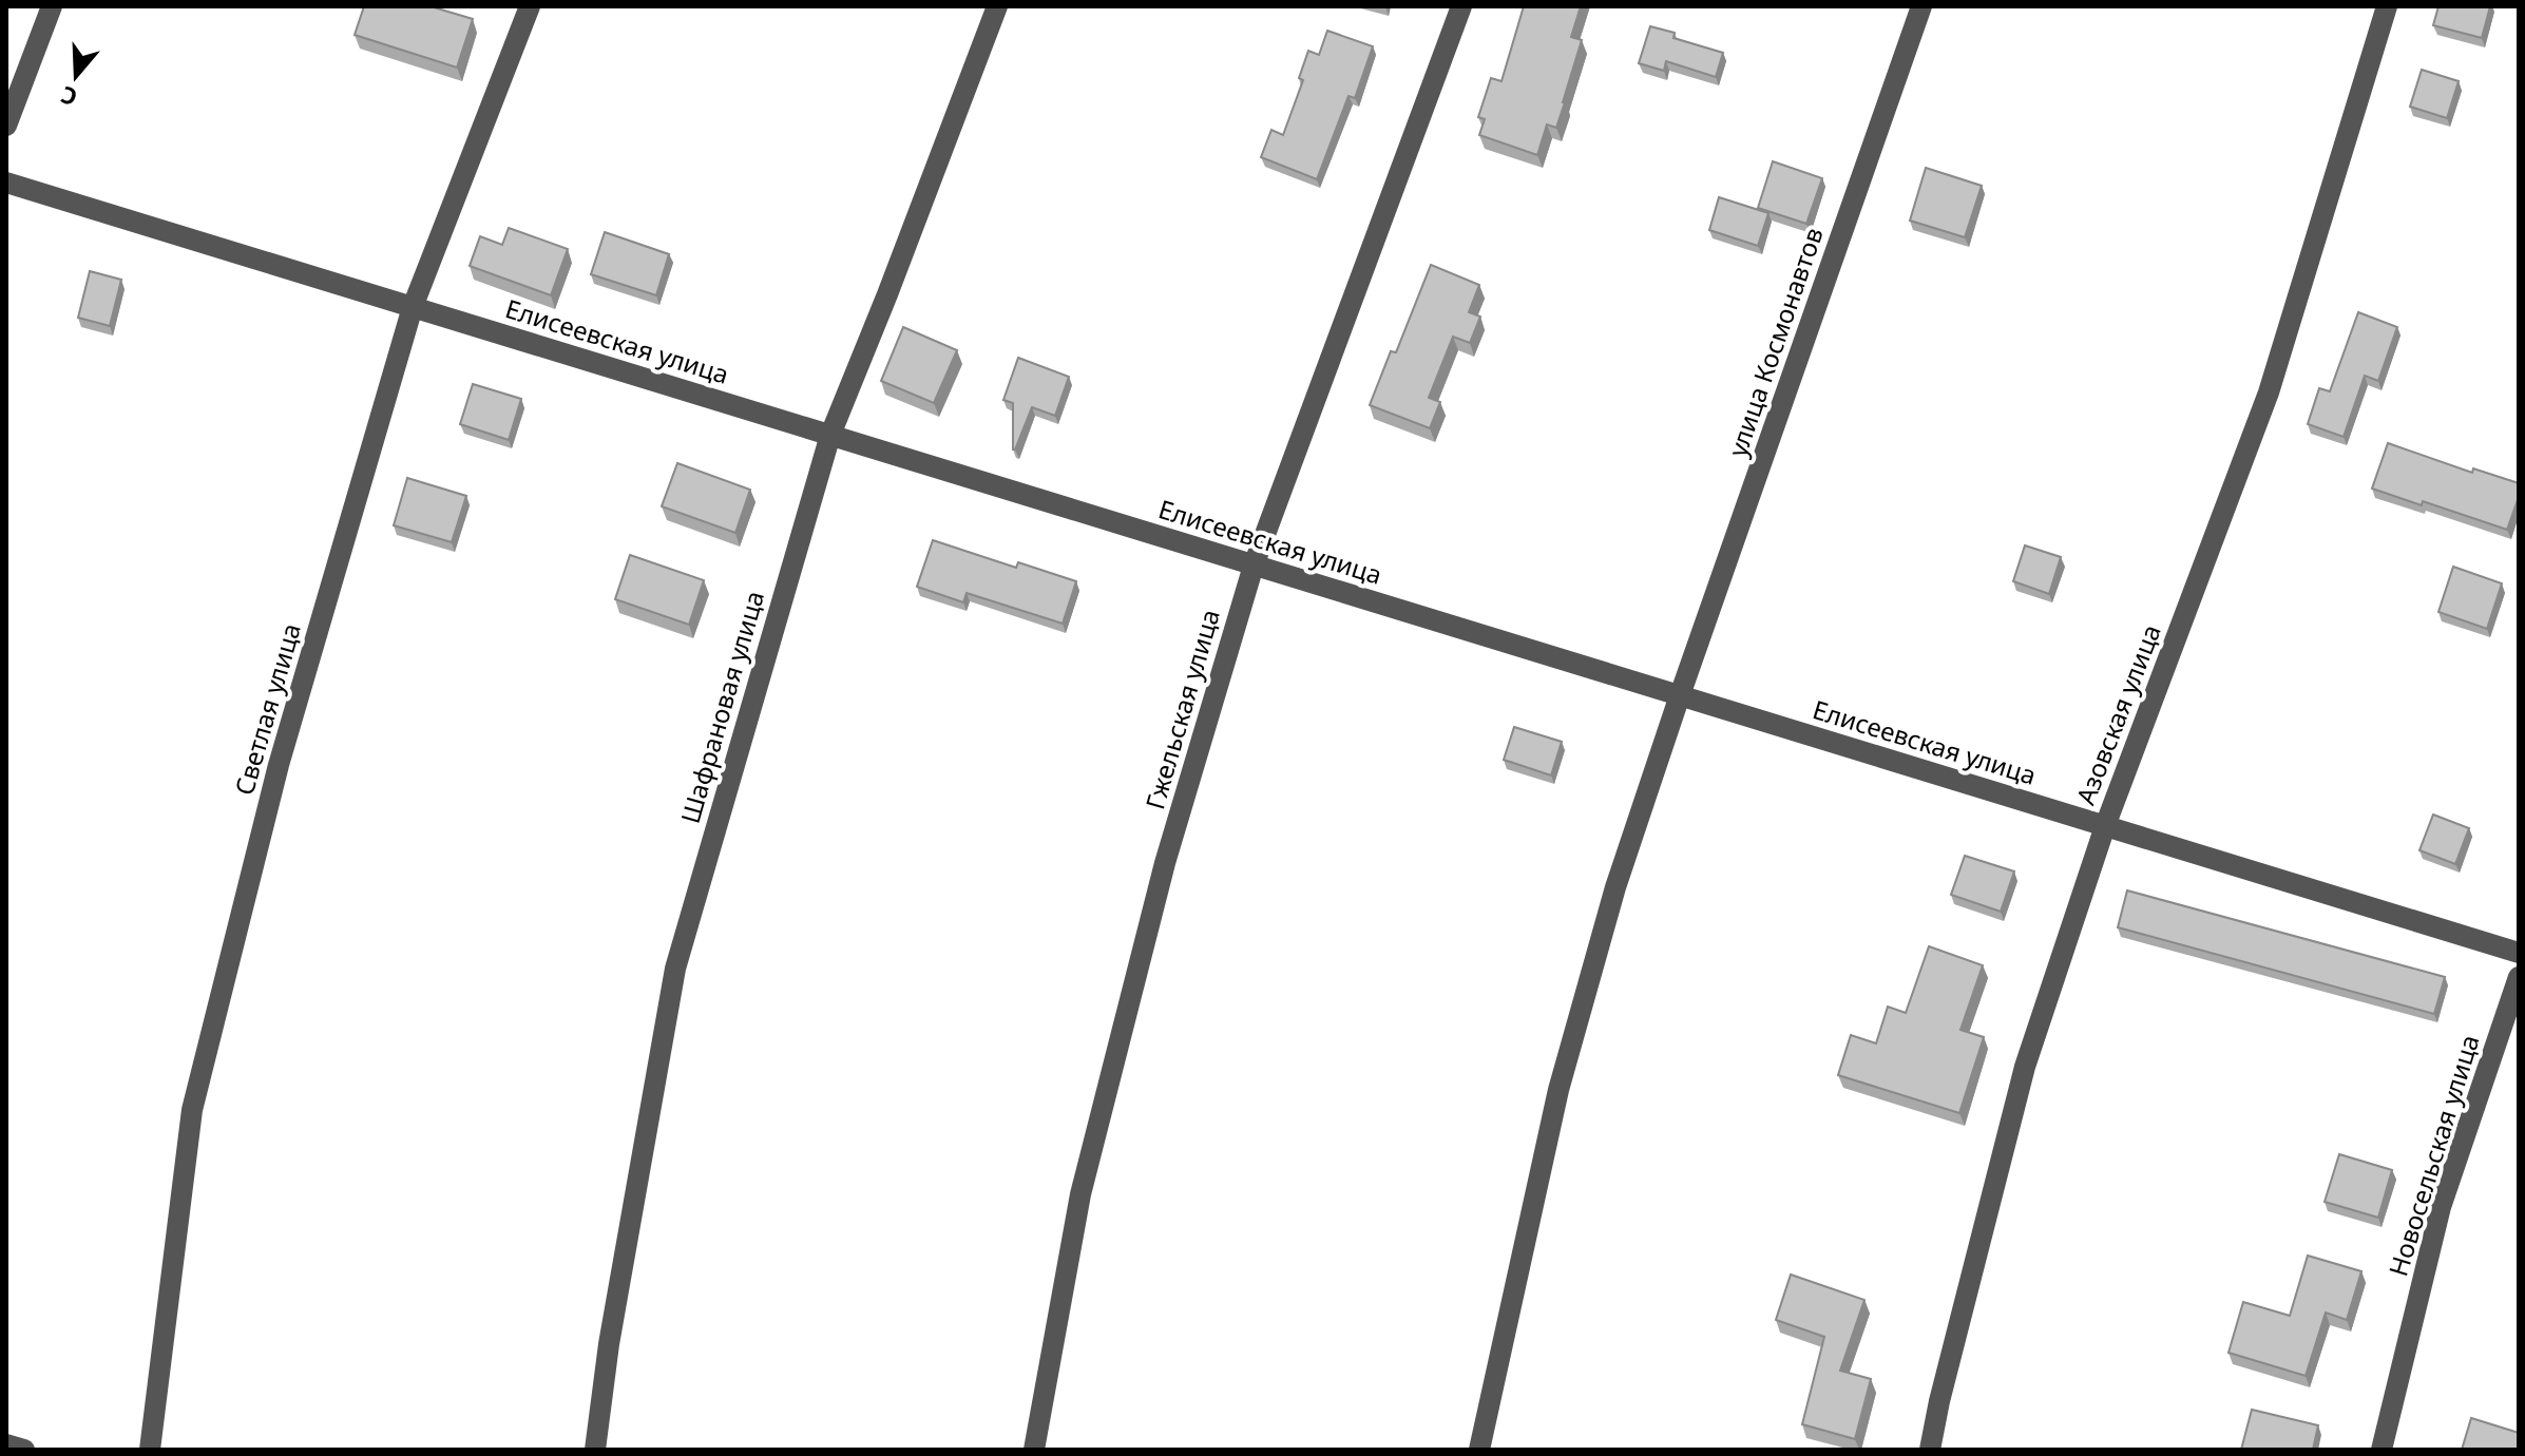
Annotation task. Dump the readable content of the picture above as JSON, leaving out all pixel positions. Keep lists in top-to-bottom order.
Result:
{
  "streets": {
    "street": [
      "Елисеевская улица",
      "улица Космонавтов",
      "Шафрановая улица",
      "Светлая улица",
      "Гжельская улица",
      "Азовская улица",
      "Новосельская улица"
    ]
  },
  "crossings": [
    ["Елисеевская улица", "улица Космонавтов"],
    ["Елисеевская улица", "Шафрановая улица"],
    ["Елисеевская улица", "Светлая улица"],
    ["Елисеевская улица", "Гжельская улица"],
    ["Елисеевская улица", "Азовская улица"]
  ],
  "north": "bottom"
}
